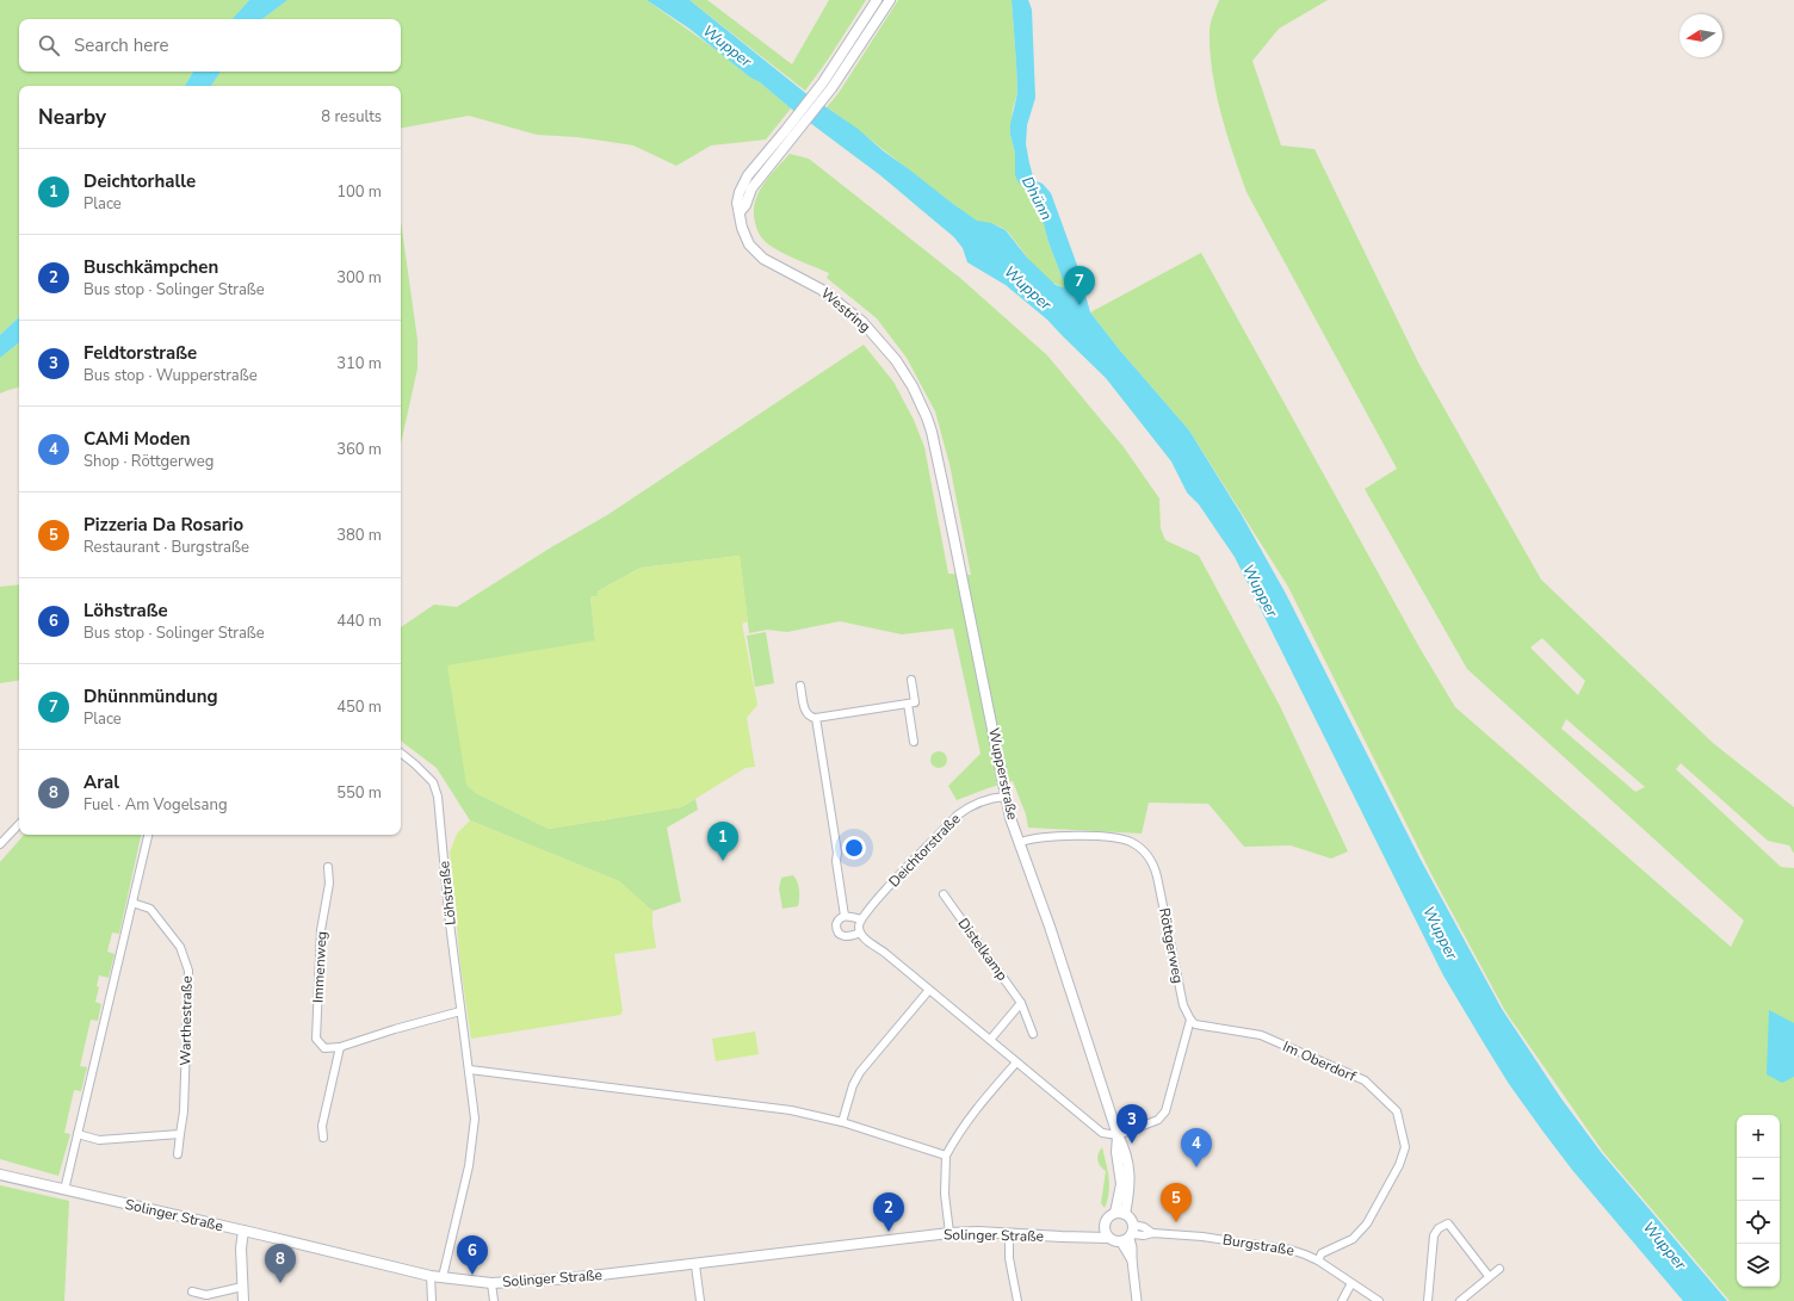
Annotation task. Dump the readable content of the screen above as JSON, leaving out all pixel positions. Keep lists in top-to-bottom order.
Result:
{
  "streets": {
    "main road": ["Westring", "Wupperstraße", "Solinger Straße"],
    "street": [
      "Deichtorstraße",
      "Löhstraße",
      "Röttgerweg",
      "Distelkamp",
      "Immenweg",
      "Warthestraße",
      "Im Oberdorf",
      "Burgstraße"
    ]
  },
  "crossings": [
    ["Westring", "Wupperstraße"],
    ["Wupperstraße", "Deichtorstraße"],
    ["Wupperstraße", "Röttgerweg"],
    ["Wupperstraße", "Solinger Straße"],
    ["Wupperstraße", "Burgstraße"],
    ["Löhstraße", "Solinger Straße"],
    ["Röttgerweg", "Im Oberdorf"],
    ["Im Oberdorf", "Burgstraße"],
    ["Solinger Straße", "Burgstraße"]
  ],
  "water": ["Wupper", "Dhünn"],
  "north": "left",
  "page": {
    "search": "Search here",
    "heading": ["Nearby", "8 results"],
    "list": [
      {
        "mark": "1",
        "name": "Deichtorhalle",
        "note": "Place",
        "value": "100 m"
      },
      {
        "mark": "2",
        "name": "Buschkämpchen",
        "note": "Bus stop · Solinger Straße",
        "value": "300 m"
      },
      {
        "mark": "3",
        "name": "Feldtorstraße",
        "note": "Bus stop · Wupperstraße",
        "value": "310 m"
      },
      {
        "mark": "4",
        "name": "CAMi Moden",
        "note": "Shop · Röttgerweg",
        "value": "360 m"
      },
      {
        "mark": "5",
        "name": "Pizzeria Da Rosario",
        "note": "Restaurant · Burgstraße",
        "value": "380 m"
      },
      {
        "mark": "6",
        "name": "Löhstraße",
        "note": "Bus stop · Solinger Straße",
        "value": "440 m"
      },
      {
        "mark": "7",
        "name": "Dhünnmündung",
        "note": "Place",
        "value": "450 m"
      },
      {
        "mark": "8",
        "name": "Aral",
        "note": "Fuel · Am Vogelsang",
        "value": "550 m"
      }
    ],
    "pins": [
      "7",
      "1",
      "3",
      "4",
      "5",
      "2",
      "6",
      "8"
    ],
    "map_buttons": ["+", "−"]
  }
}
